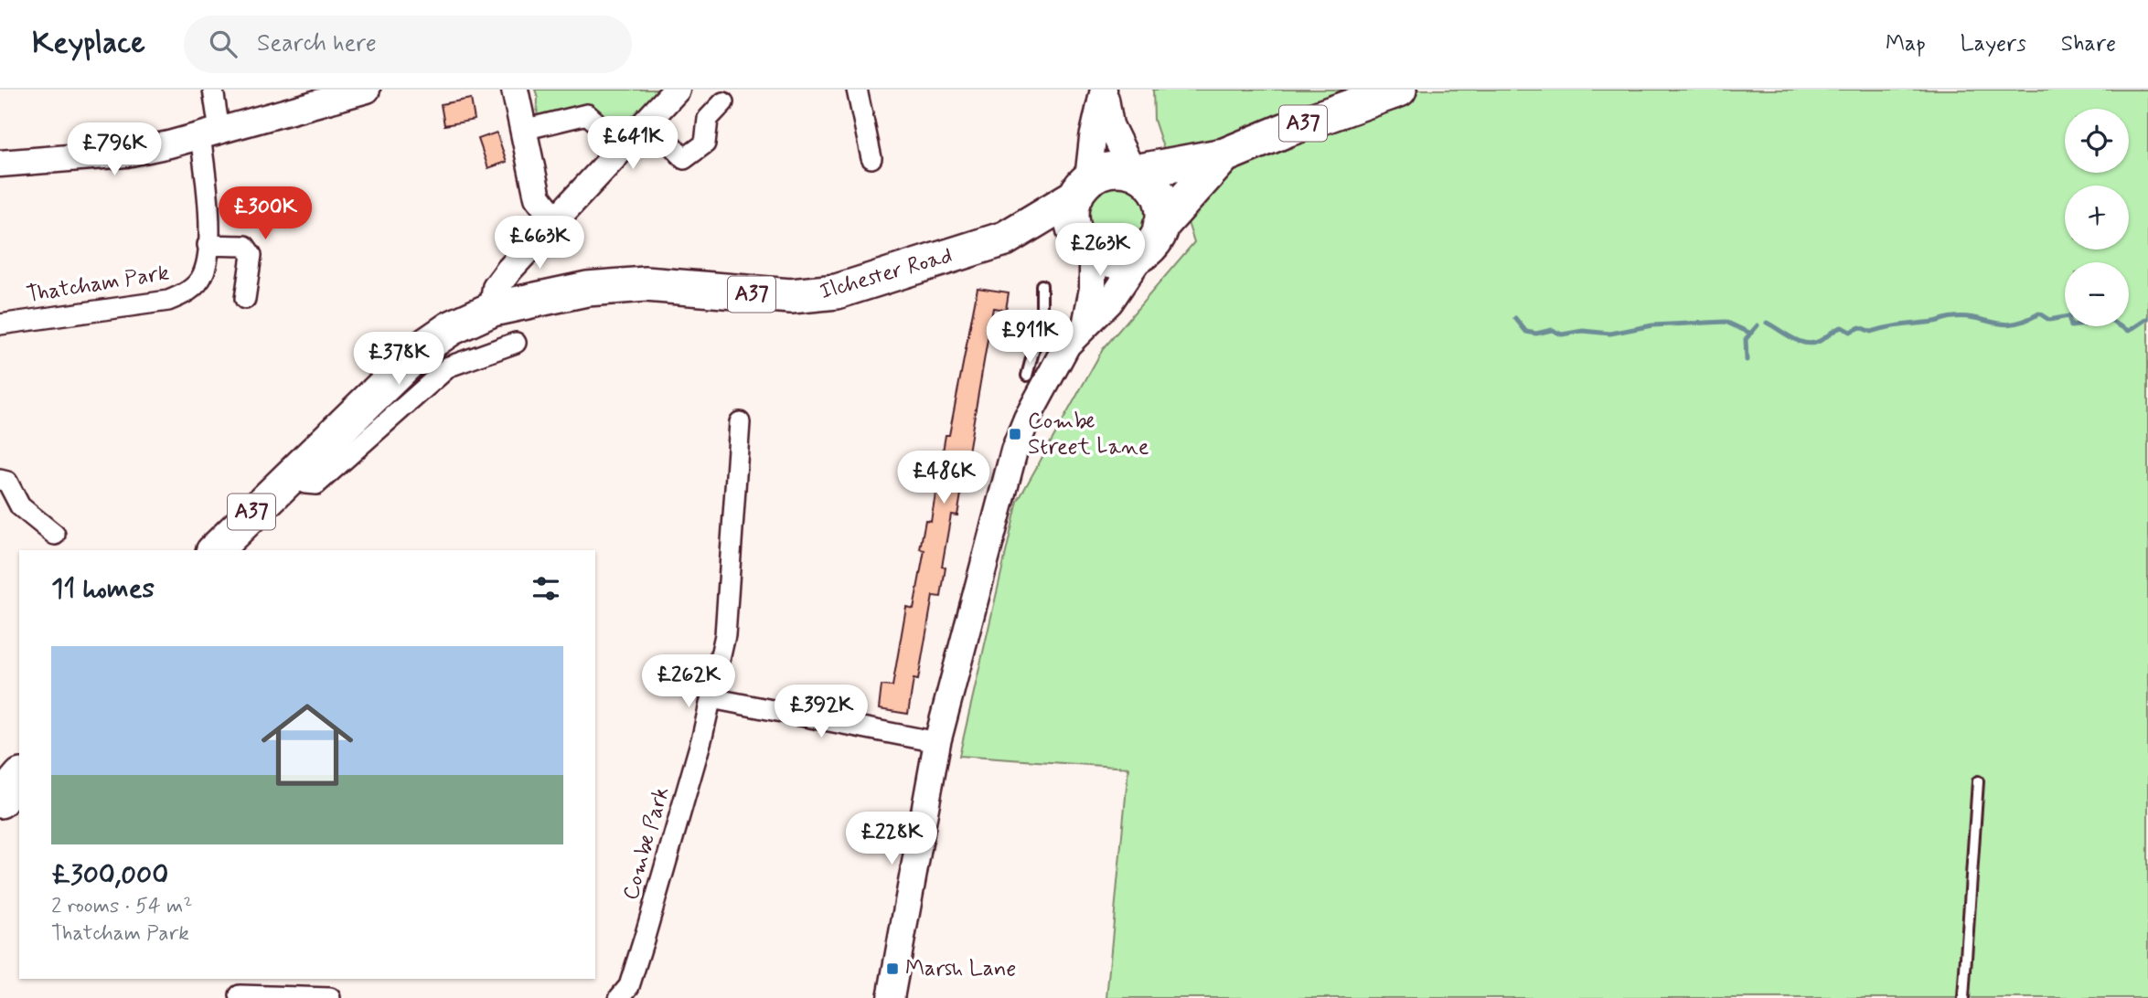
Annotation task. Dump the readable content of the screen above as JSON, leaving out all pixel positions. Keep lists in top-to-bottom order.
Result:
{
  "streets": {
    "highway": ["A37", "Ilchester Road"],
    "street": ["Thatcham Park", "Combe Park"]
  },
  "crossings": [
    ["A37", "Ilchester Road"]
  ],
  "places": {
    "transit": ["Combe Street Lane", "Marsh Lane"]
  },
  "page": {
    "header": "Keyplace",
    "search": "Search here",
    "nav": ["Map", "Layers", "Share"],
    "map_buttons": ["+", "−"],
    "price": [
      "£641K",
      "£796K",
      "£300K",
      "£663K",
      "£263K",
      "£911K",
      "£378K",
      "£486K",
      "£262K",
      "£392K",
      "£228K"
    ],
    "heading": "11 homes",
    "list": [
      {
        "name": "£300,000",
        "note": "2 rooms · 54 m² · Thatcham Park"
      }
    ]
  }
}
